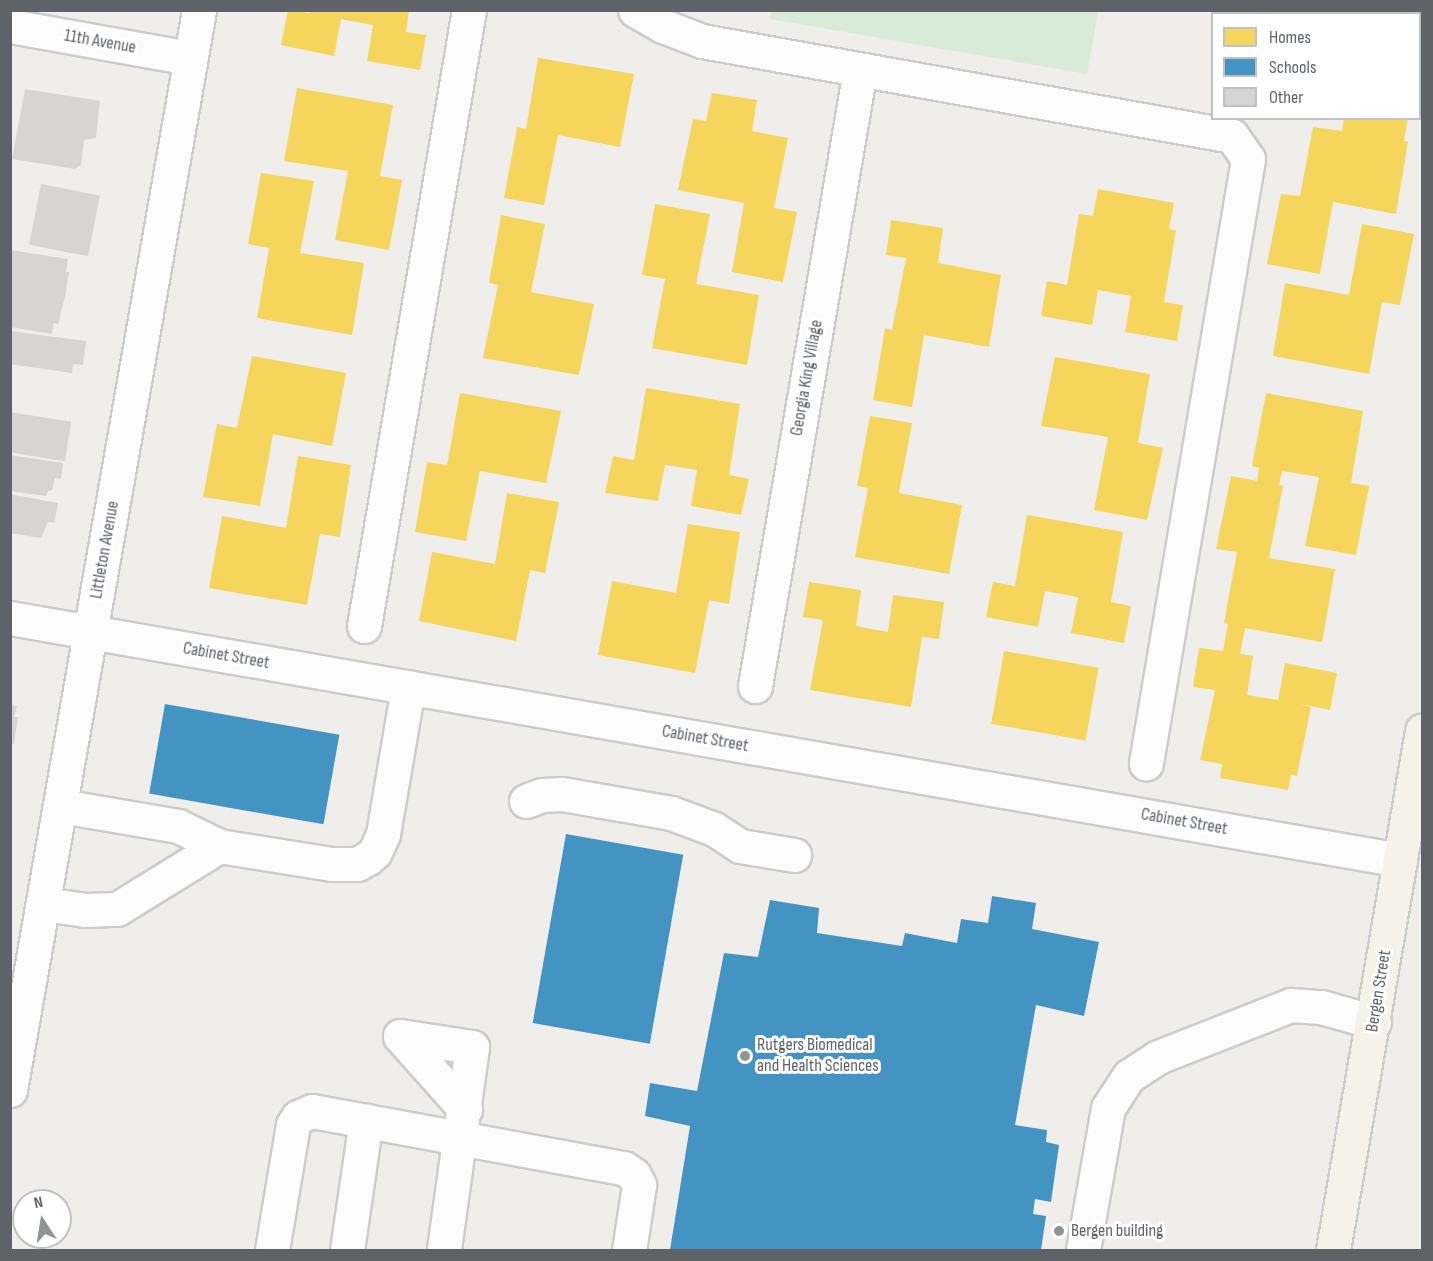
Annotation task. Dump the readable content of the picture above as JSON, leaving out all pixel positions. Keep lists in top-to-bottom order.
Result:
{
  "streets": {
    "main road": ["Bergen Street"],
    "street": [
      "11th Avenue",
      "Georgia King Village",
      "Littleton Avenue",
      "Cabinet Street"
    ]
  },
  "crossings": [
    ["11th Avenue", "Littleton Avenue"],
    ["Littleton Avenue", "Cabinet Street"],
    ["Cabinet Street", "Bergen Street"]
  ],
  "places": ["Rutgers Biomedical and Health Sciences", "Bergen building"],
  "legend": ["Homes", "Schools", "Other"],
  "north": "top"
}
